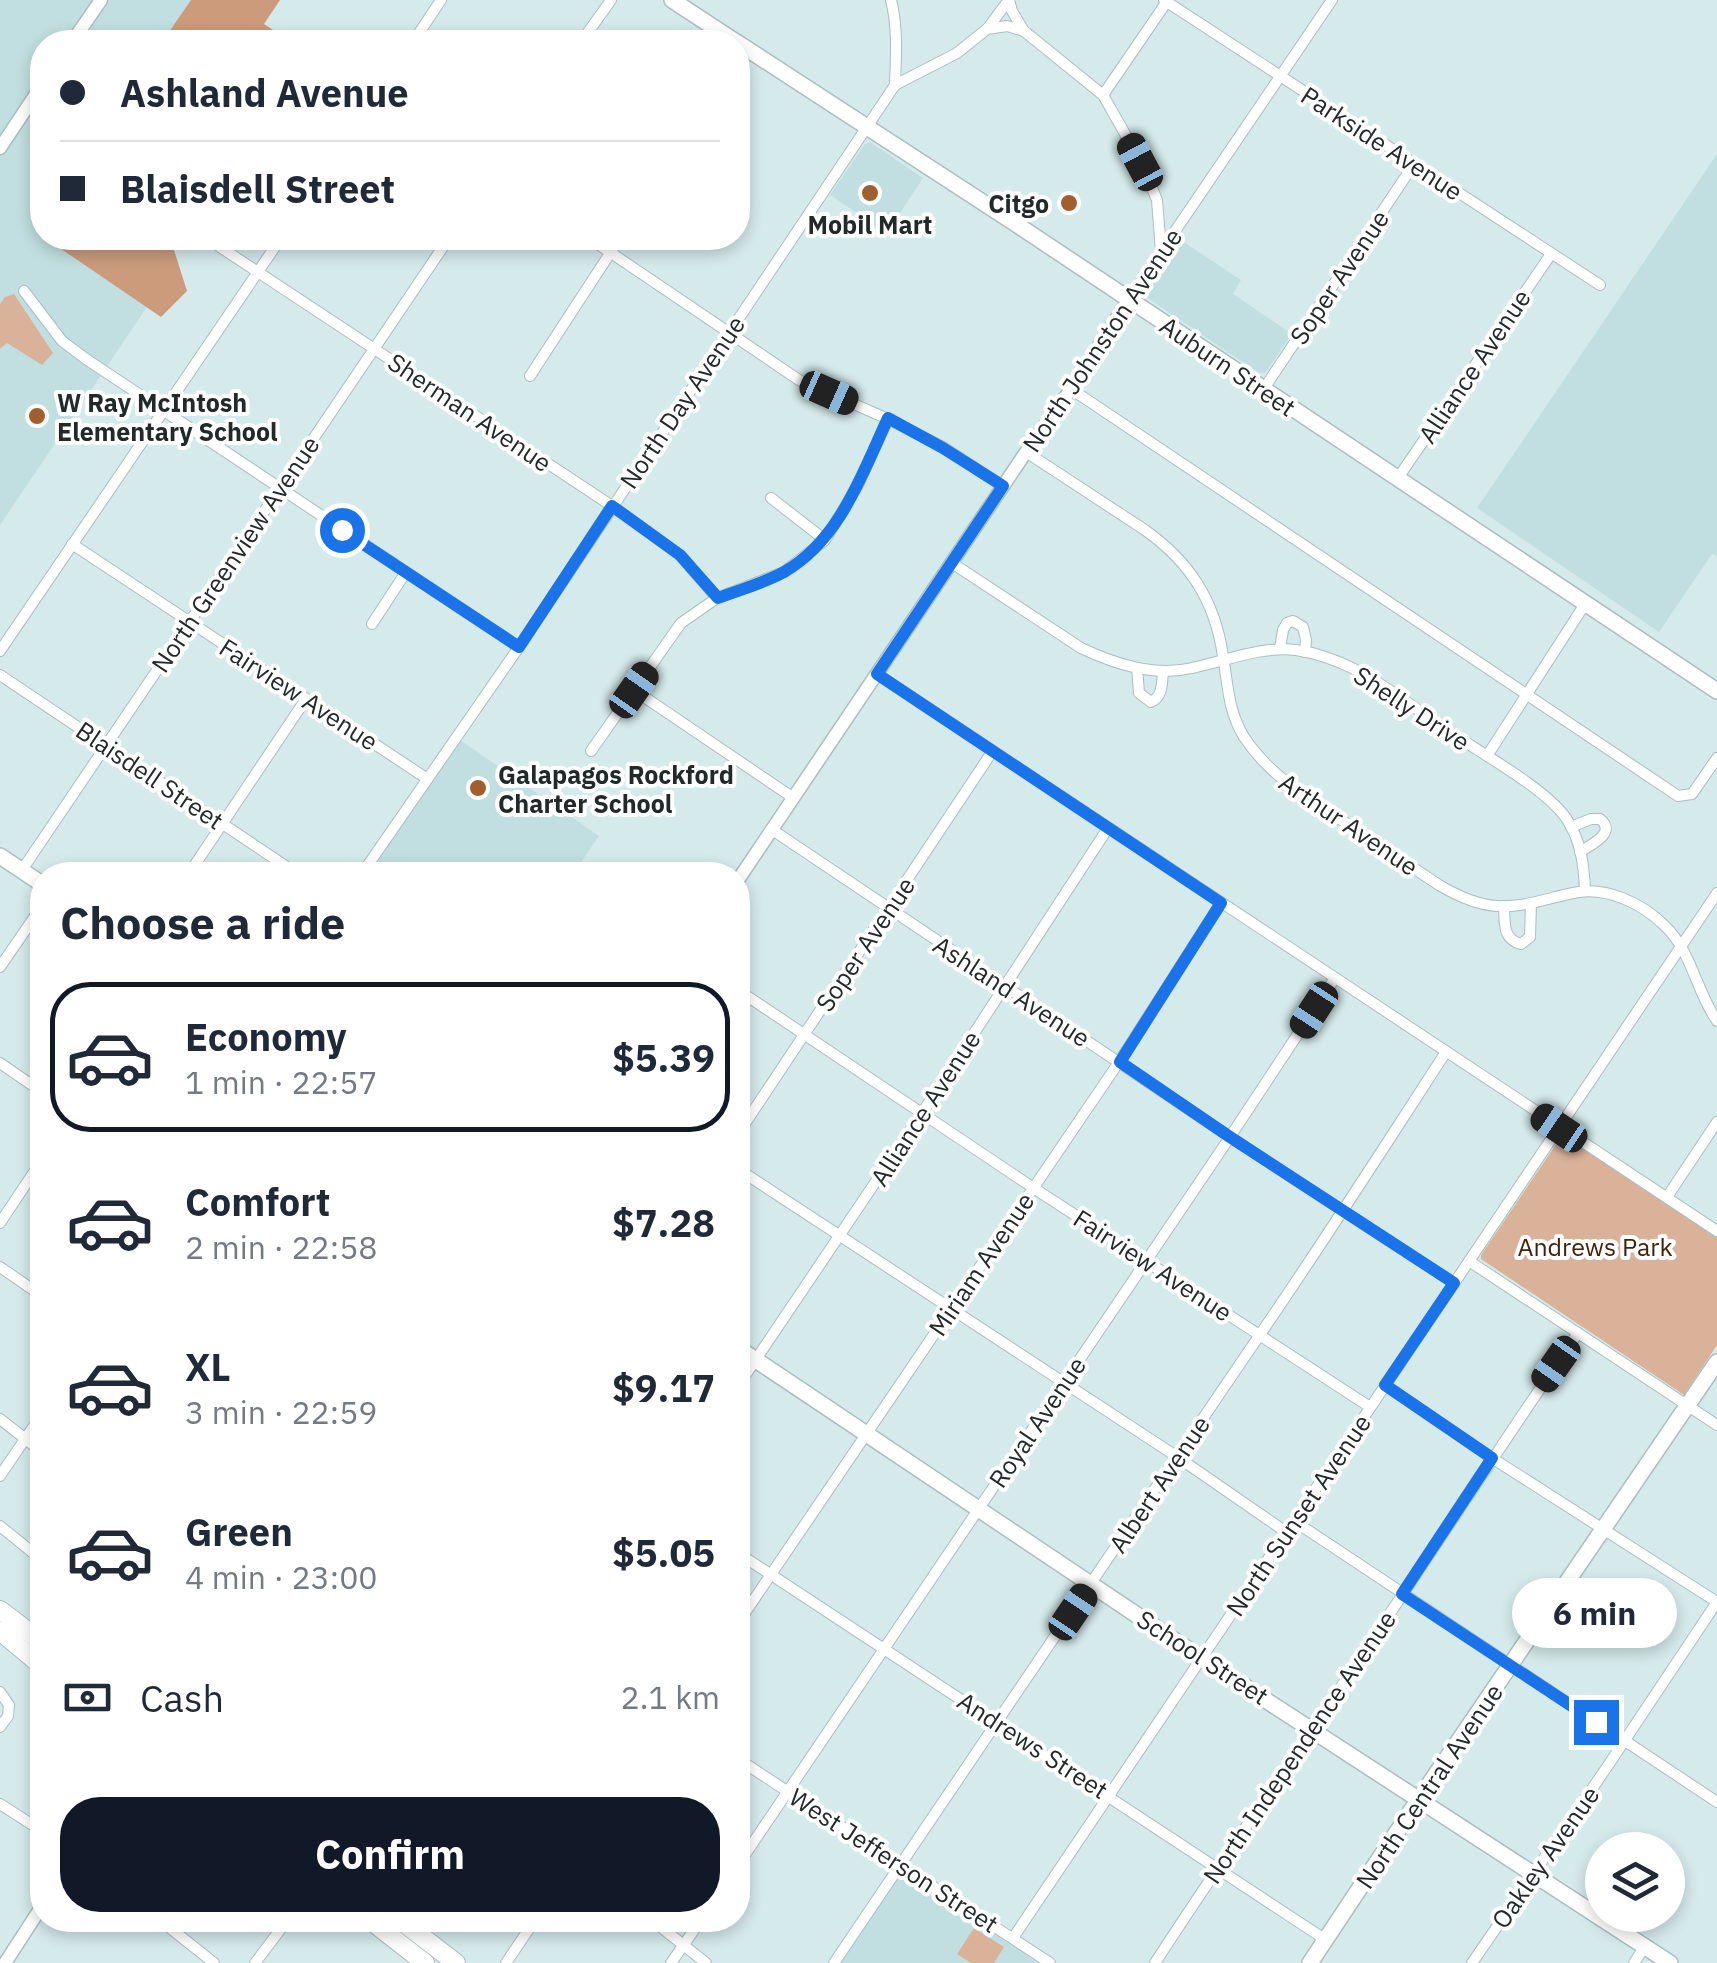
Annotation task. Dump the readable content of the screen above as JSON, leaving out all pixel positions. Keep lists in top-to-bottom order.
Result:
{
  "streets": {
    "main road": ["Auburn Street", "School Street", "North Central Avenue"],
    "street": [
      "Parkside Avenue",
      "Soper Avenue",
      "North Johnston Avenue",
      "Alliance Avenue",
      "North Day Avenue",
      "Sherman Avenue",
      "North Greenview Avenue",
      "Fairview Avenue",
      "Shelly Drive",
      "Blaisdell Street",
      "Arthur Avenue",
      "Ashland Avenue",
      "Miriam Avenue",
      "Royal Avenue",
      "Albert Avenue",
      "North Sunset Avenue",
      "Andrews Street",
      "North Independence Avenue",
      "Oakley Avenue",
      "West Jefferson Street"
    ]
  },
  "crossings": [
    ["Parkside Avenue", "Soper Avenue"],
    ["Parkside Avenue", "North Johnston Avenue"],
    ["Parkside Avenue", "Alliance Avenue"],
    ["Soper Avenue", "Auburn Street"],
    ["Soper Avenue", "Fairview Avenue"],
    ["Soper Avenue", "Ashland Avenue"],
    ["North Johnston Avenue", "Auburn Street"],
    ["North Johnston Avenue", "Shelly Drive"],
    ["North Johnston Avenue", "Arthur Avenue"],
    ["North Johnston Avenue", "Ashland Avenue"],
    ["Auburn Street", "Alliance Avenue"],
    ["Auburn Street", "North Day Avenue"],
    ["Alliance Avenue", "Fairview Avenue"],
    ["Alliance Avenue", "Ashland Avenue"],
    ["Alliance Avenue", "School Street"],
    ["North Day Avenue", "Sherman Avenue"],
    ["North Day Avenue", "Fairview Avenue"],
    ["Sherman Avenue", "North Greenview Avenue"],
    ["North Greenview Avenue", "Fairview Avenue"],
    ["North Greenview Avenue", "Blaisdell Street"],
    ["Fairview Avenue", "Miriam Avenue"],
    ["Fairview Avenue", "Royal Avenue"],
    ["Fairview Avenue", "Albert Avenue"],
    ["Fairview Avenue", "North Sunset Avenue"],
    ["Shelly Drive", "Arthur Avenue"],
    ["Arthur Avenue", "North Sunset Avenue"],
    ["Ashland Avenue", "Miriam Avenue"],
    ["Ashland Avenue", "Royal Avenue"],
    ["Ashland Avenue", "Albert Avenue"],
    ["Ashland Avenue", "North Sunset Avenue"],
    ["Miriam Avenue", "School Street"],
    ["Miriam Avenue", "Andrews Street"],
    ["Royal Avenue", "School Street"],
    ["Royal Avenue", "Andrews Street"],
    ["Royal Avenue", "West Jefferson Street"],
    ["Albert Avenue", "School Street"],
    ["Albert Avenue", "Andrews Street"],
    ["Albert Avenue", "West Jefferson Street"],
    ["North Sunset Avenue", "School Street"],
    ["North Sunset Avenue", "Andrews Street"],
    ["North Sunset Avenue", "West Jefferson Street"],
    ["School Street", "North Independence Avenue"],
    ["School Street", "North Central Avenue"],
    ["School Street", "Oakley Avenue"],
    ["Andrews Street", "North Independence Avenue"],
    ["Andrews Street", "North Central Avenue"]
  ],
  "parks": ["Andrews Park"],
  "places": [
    "Mobil Mart",
    "Citgo",
    "W Ray McIntosh Elementary School",
    "Galapagos Rockford Charter School"
  ],
  "page": {
    "banner": ["Ashland Avenue", "Blaisdell Street"],
    "heading": "Choose a ride",
    "list": [
      {
        "name": "Economy",
        "note": "1 min · 22:57",
        "value": "$5.39"
      },
      {
        "name": "Comfort",
        "note": "2 min · 22:58",
        "value": "$7.28"
      },
      {
        "name": "XL",
        "note": "3 min · 22:59",
        "value": "$9.17"
      },
      {
        "name": "Green",
        "note": "4 min · 23:00",
        "value": "$5.05"
      }
    ],
    "bubble": "6 min",
    "pay": ["Cash", "2.1 km"],
    "buttons": "Confirm"
  }
}
